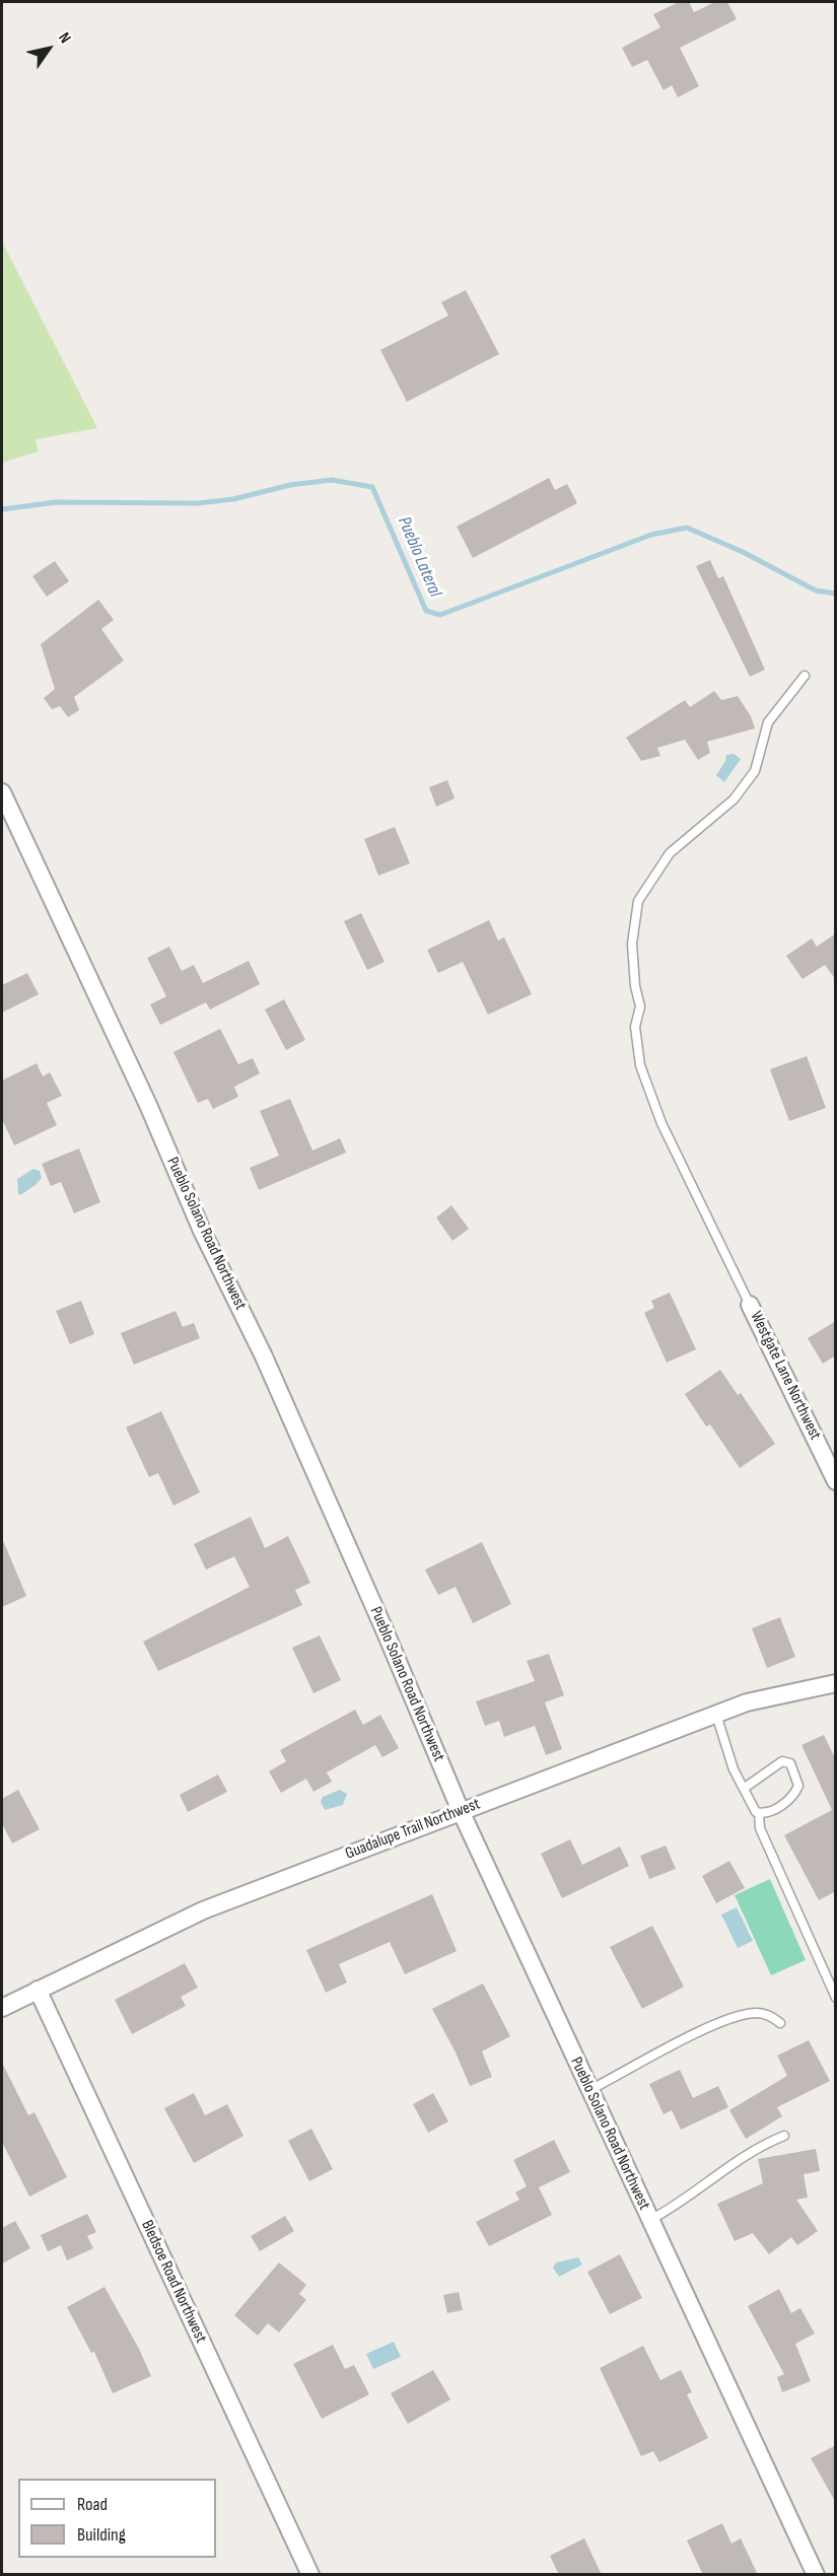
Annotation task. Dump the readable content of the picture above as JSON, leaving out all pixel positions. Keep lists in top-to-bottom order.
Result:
{
  "streets": {
    "street": [
      "Pueblo Solano Road Northwest",
      "Westgate Lane Northwest",
      "Guadalupe Trail Northwest",
      "Bledsoe Road Northwest"
    ]
  },
  "crossings": [
    ["Pueblo Solano Road Northwest", "Guadalupe Trail Northwest"],
    ["Guadalupe Trail Northwest", "Bledsoe Road Northwest"]
  ],
  "water": ["Pueblo Lateral"],
  "legend": ["Road", "Building"],
  "north": "top right"
}
